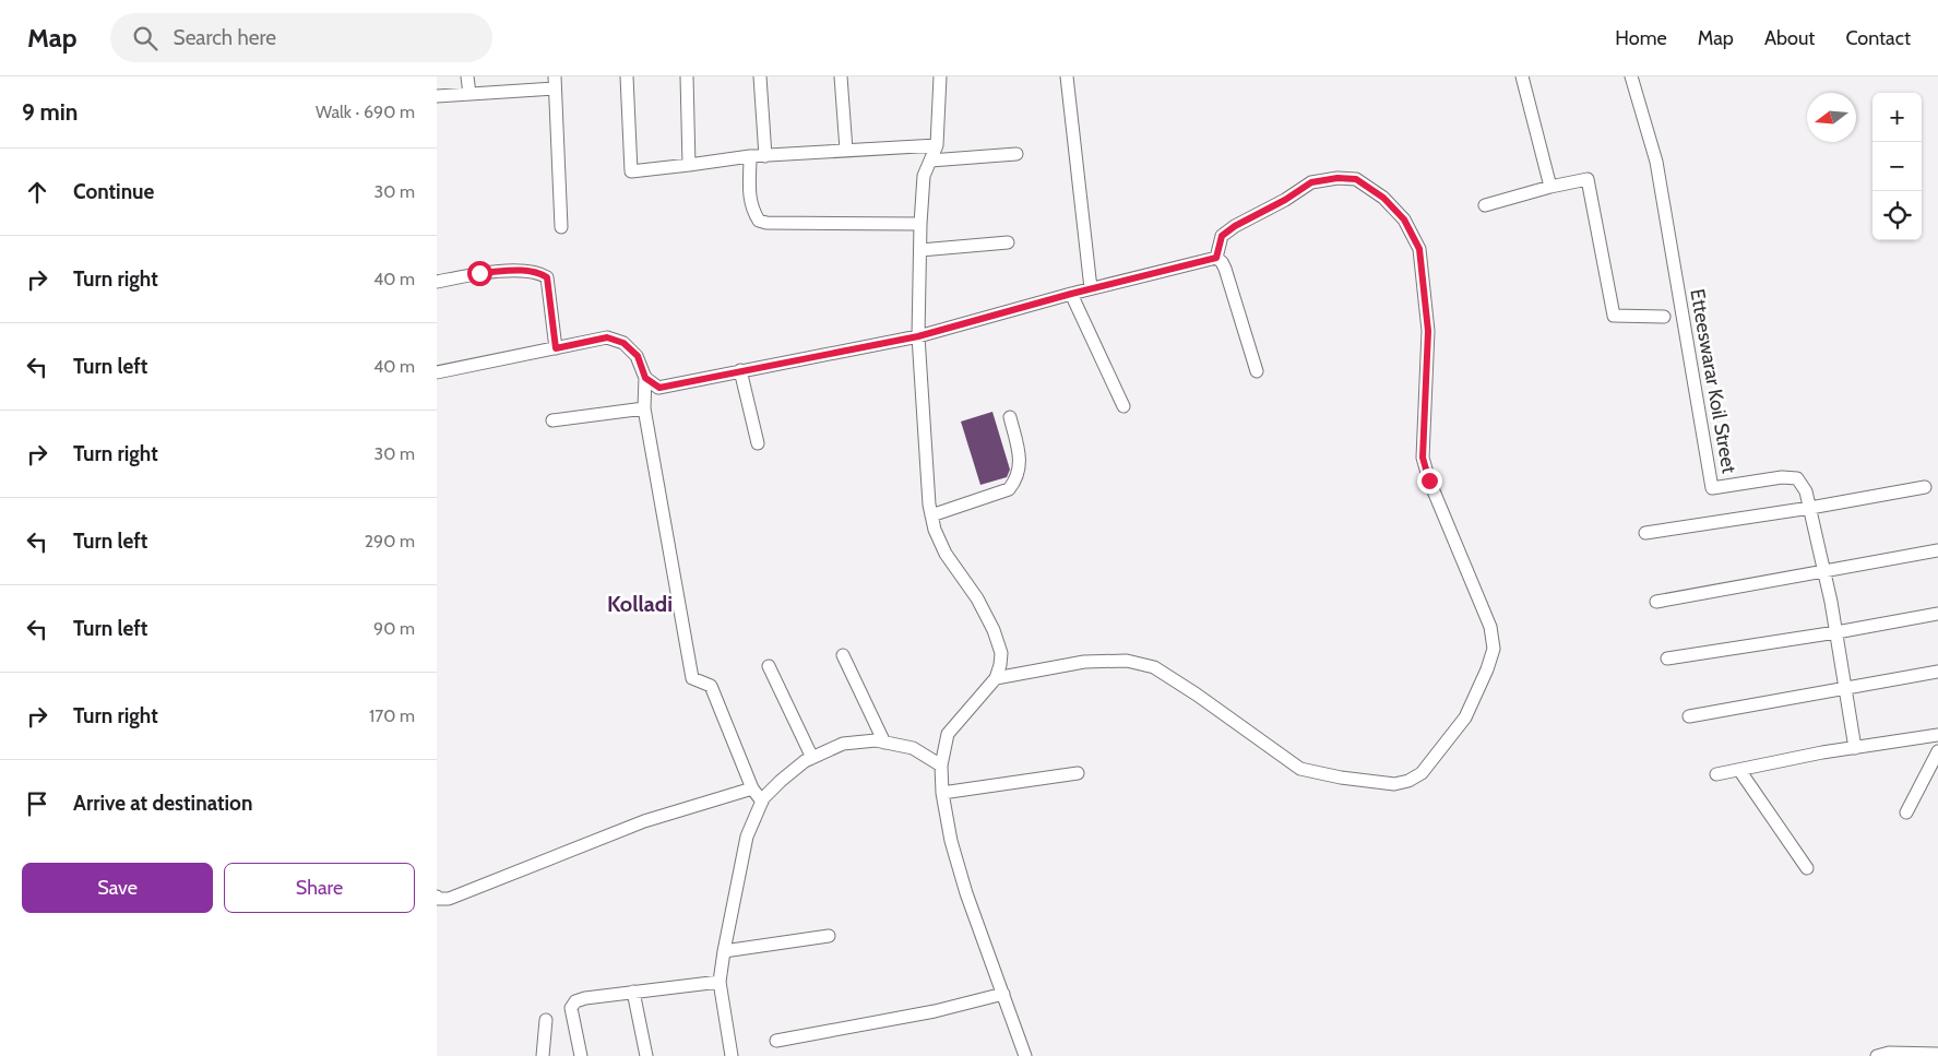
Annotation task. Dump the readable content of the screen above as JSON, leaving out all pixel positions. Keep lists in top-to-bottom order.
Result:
{
  "streets": {
    "street": ["Etteeswarar Koil Street"]
  },
  "districts": ["Kolladi"],
  "north": "left",
  "page": {
    "header": "Map",
    "search": "Search here",
    "nav": [
      "Home",
      "Map",
      "About",
      "Contact"
    ],
    "heading": ["9 min", "Walk · 690 m"],
    "map_buttons": ["+", "−"],
    "list": [
      ["Continue", "30 m"],
      ["Turn right", "40 m"],
      ["Turn left", "40 m"],
      ["Turn right", "30 m"],
      ["Turn left", "290 m"],
      ["Turn left", "90 m"],
      ["Turn right", "170 m"],
      "Arrive at destination"
    ],
    "buttons": ["Save", "Share"]
  }
}
